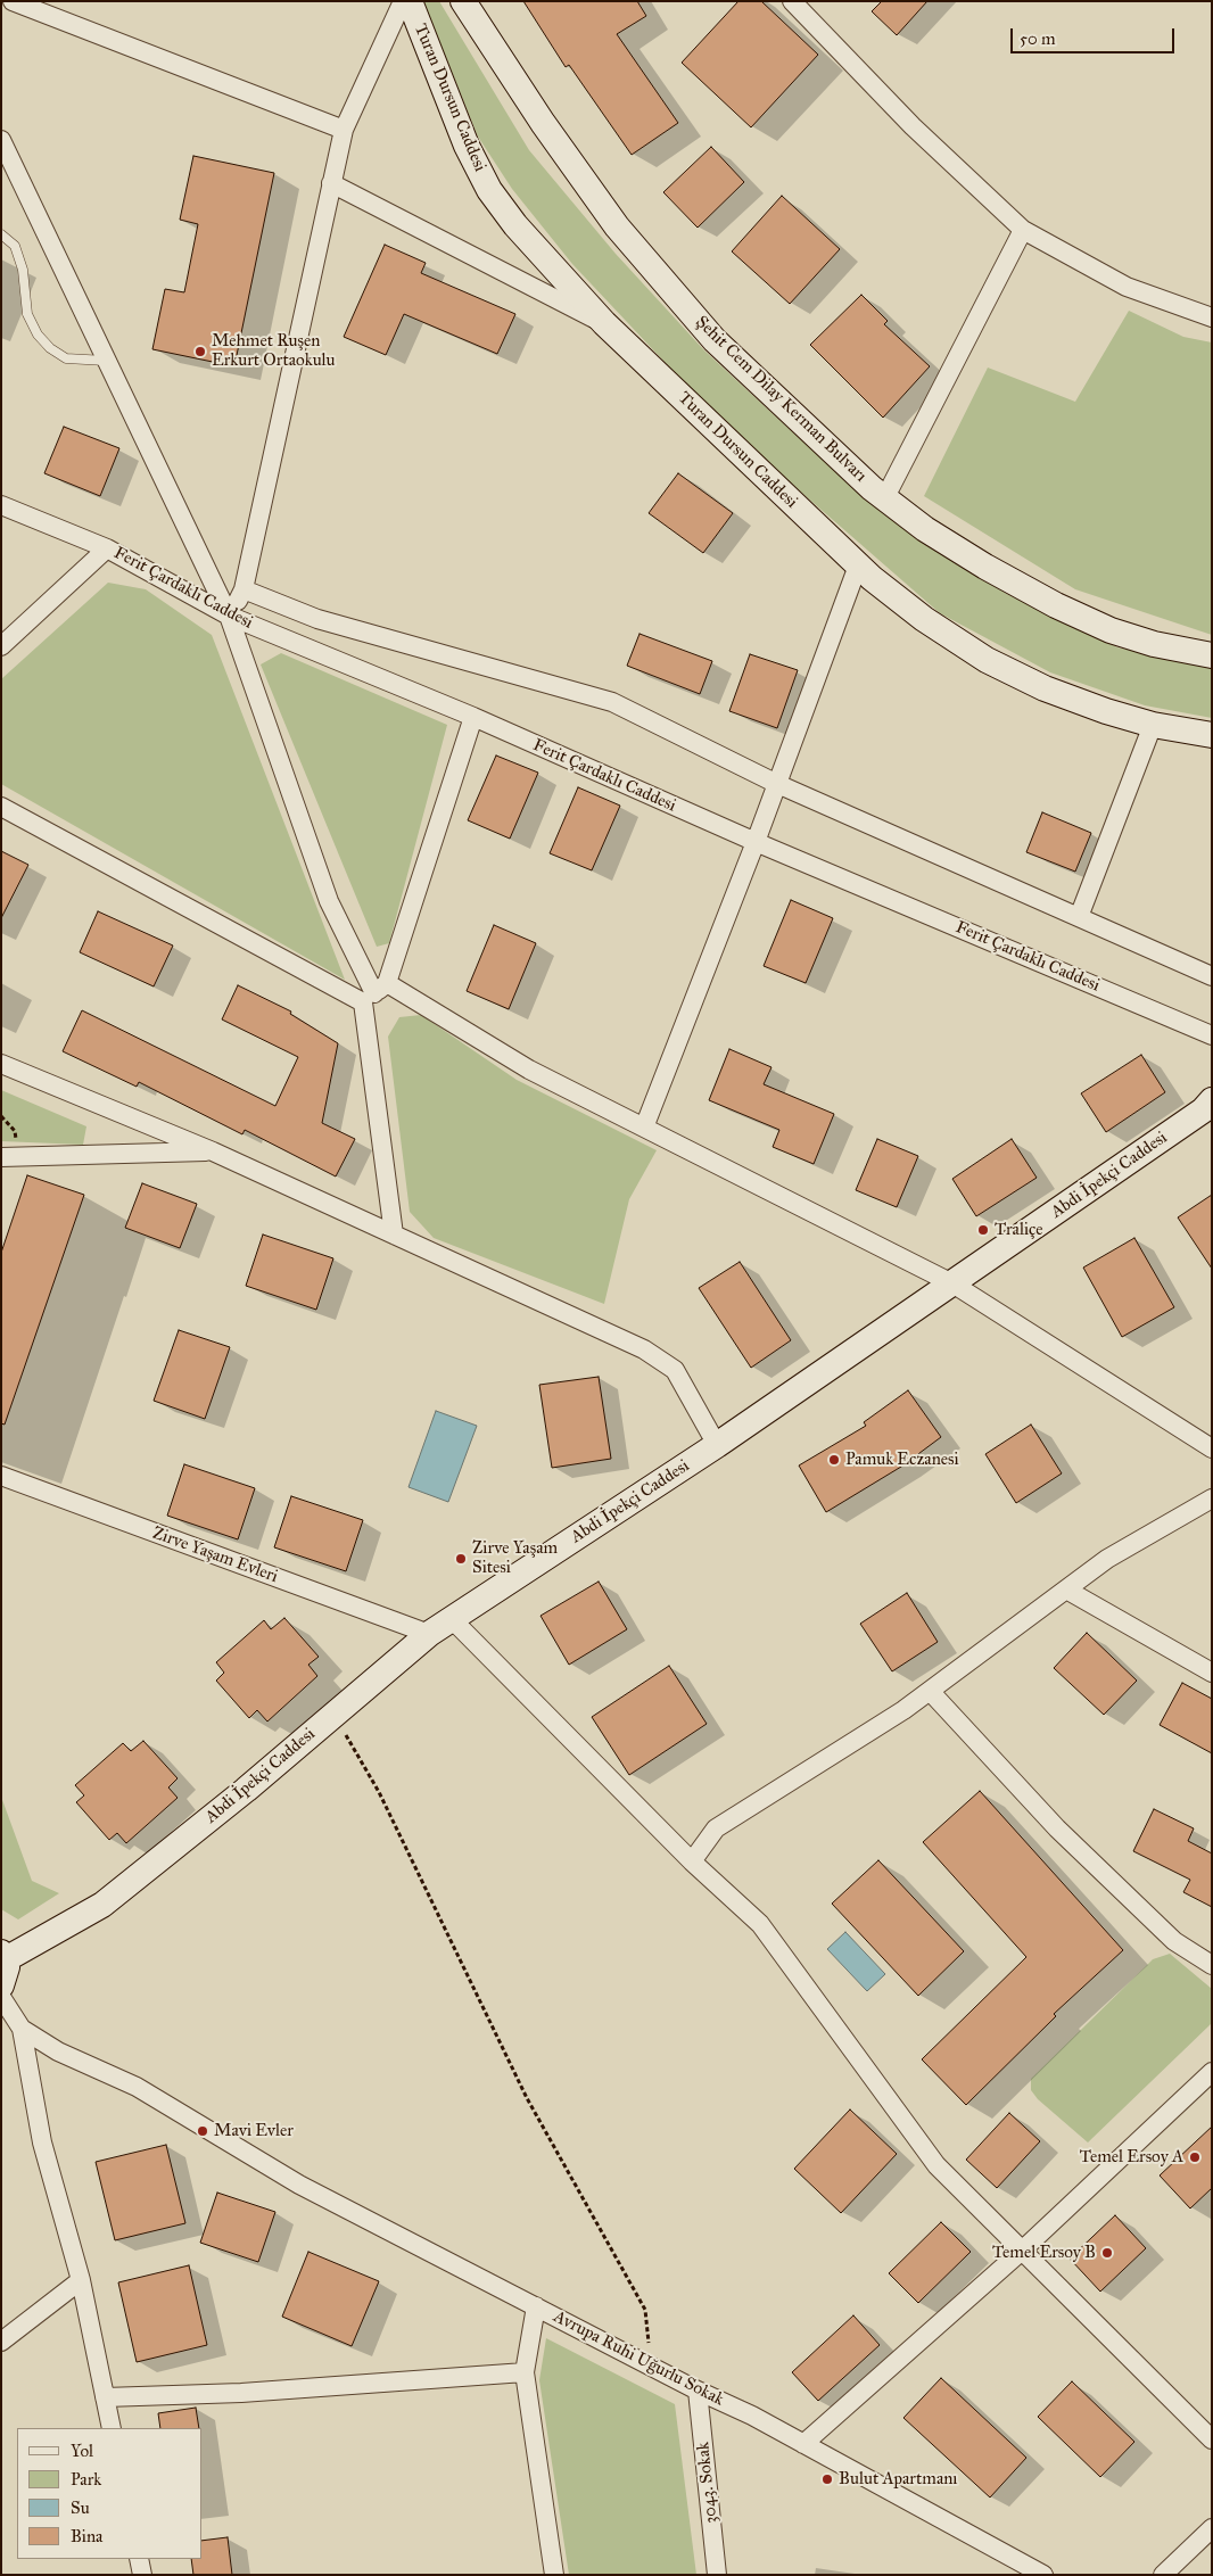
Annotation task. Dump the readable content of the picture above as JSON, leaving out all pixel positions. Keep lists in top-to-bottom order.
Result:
{
  "streets": {
    "main road": ["Turan Dursun Caddesi", "Şehit Cem Dilay Kerman Bulvarı", "Abdi İpekçi Caddesi"],
    "street": [
      "Ferit Çardaklı Caddesi",
      "Zirve Yaşam Evleri",
      "Avrupa Ruhi Uğurlu Sokak",
      "3043. Sokak"
    ]
  },
  "crossings": [
    ["Abdi İpekçi Caddesi", "Zirve Yaşam Evleri"],
    ["Avrupa Ruhi Uğurlu Sokak", "3043. Sokak"]
  ],
  "places": [
    "Mehmet Ruşen Erkurt Ortaokulu",
    "Traliçe",
    "Pamuk Eczanesi",
    "Zirve Yaşam Sitesi",
    "Mavi Evler",
    "Temel Ersoy A",
    "Temel Ersoy B",
    "Bulut Apartmanı"
  ],
  "legend": [
    "Yol",
    "Park",
    "Su",
    "Bina"
  ],
  "scale_bar": "50 m"
}
